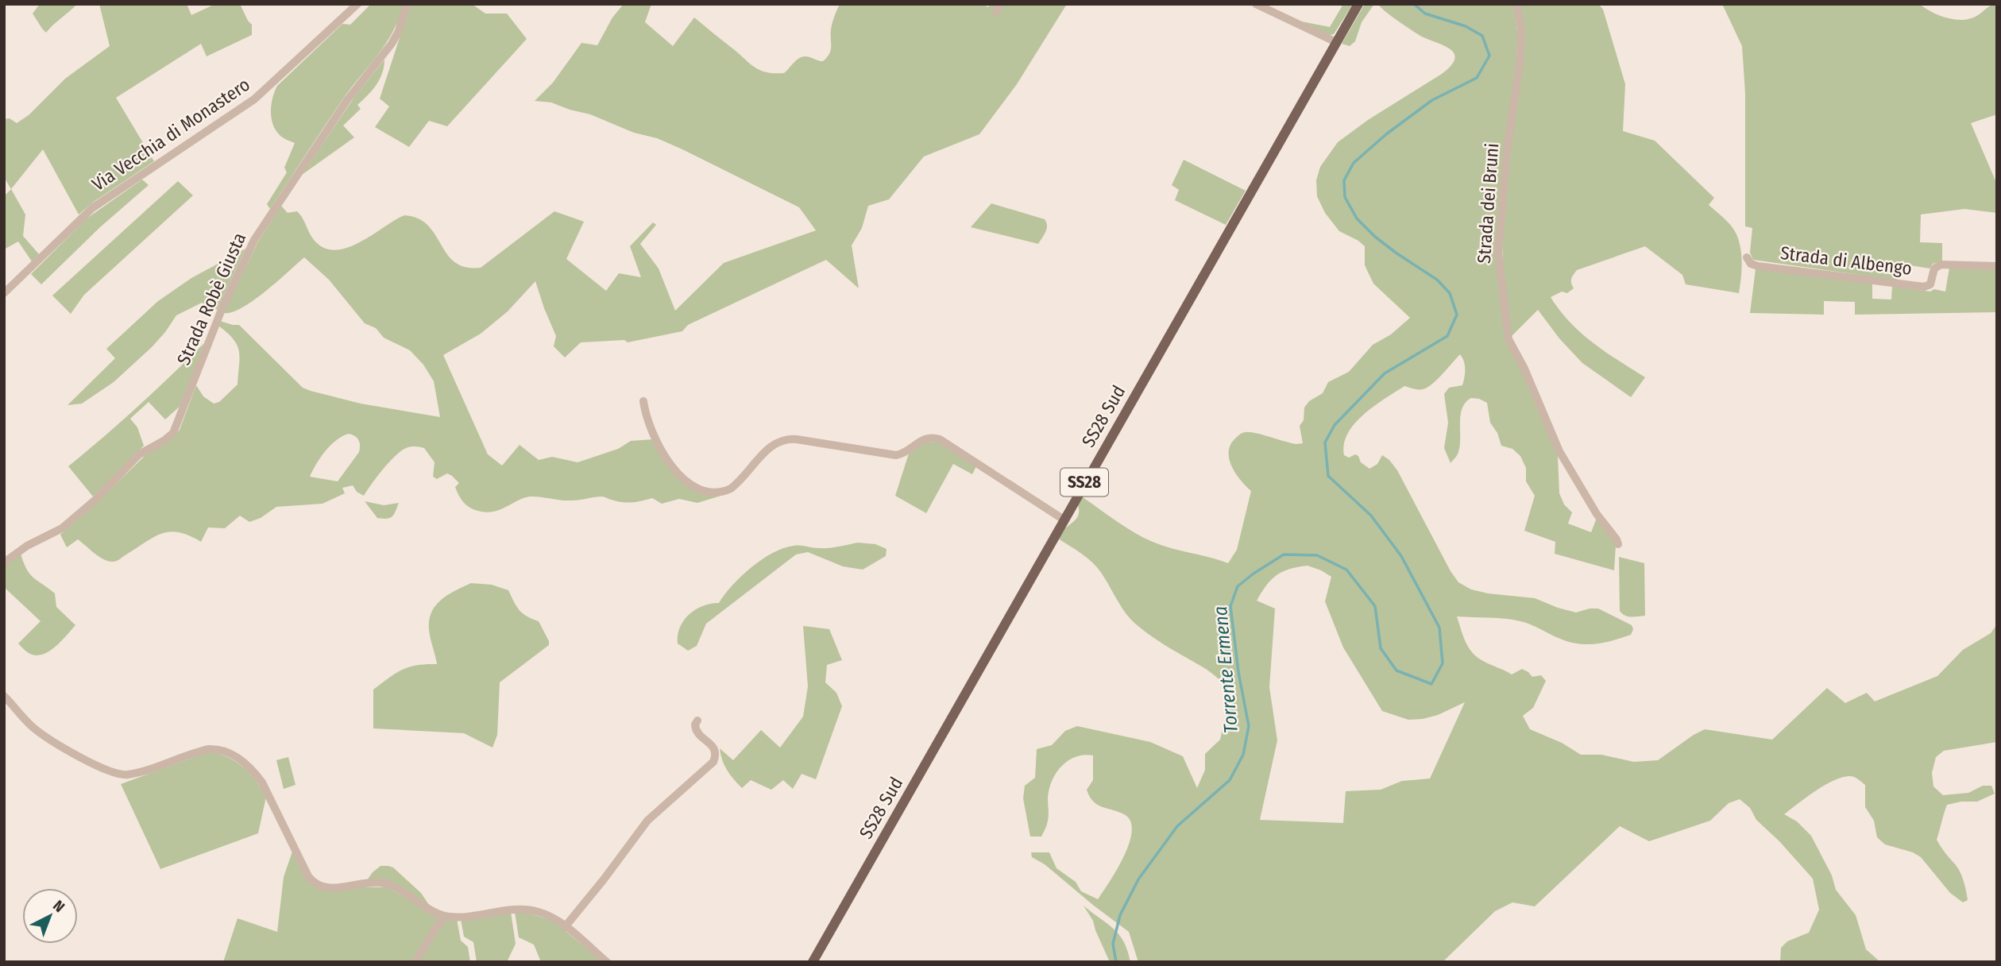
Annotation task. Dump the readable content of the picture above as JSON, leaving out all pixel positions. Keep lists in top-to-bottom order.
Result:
{
  "streets": {
    "main road": ["SS28 Sud", "SS28"],
    "street": [
      "Via Vecchia di Monastero",
      "Strada dei Bruni",
      "Strada di Albengo",
      "Strada Robè Giusta"
    ]
  },
  "water": ["Torrente Ermena"],
  "north": "top right"
}
